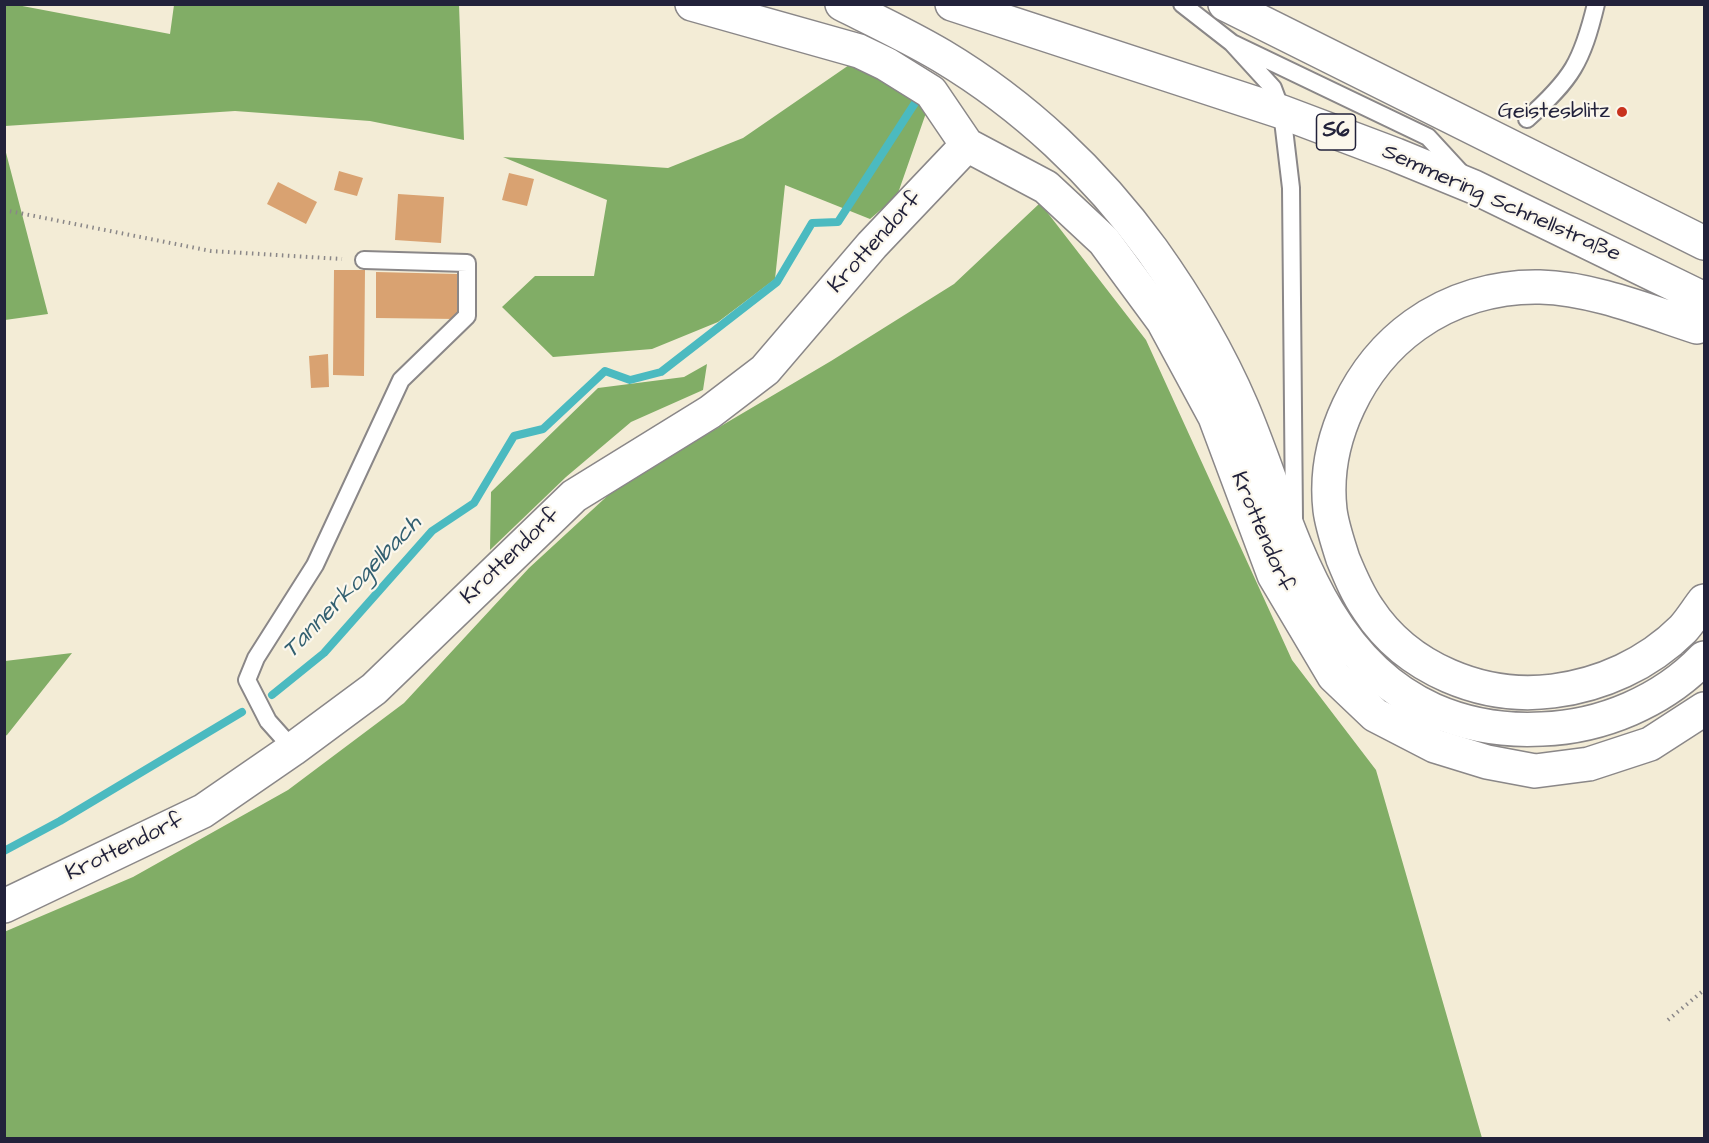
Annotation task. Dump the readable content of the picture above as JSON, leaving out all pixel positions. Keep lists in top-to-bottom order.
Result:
{
  "streets": {
    "main road": ["S6", "Semmering Schnellstraße", "Krottendorf"]
  },
  "water": ["Tannerkogelbach"],
  "places": ["Geistesblitz"]
}
